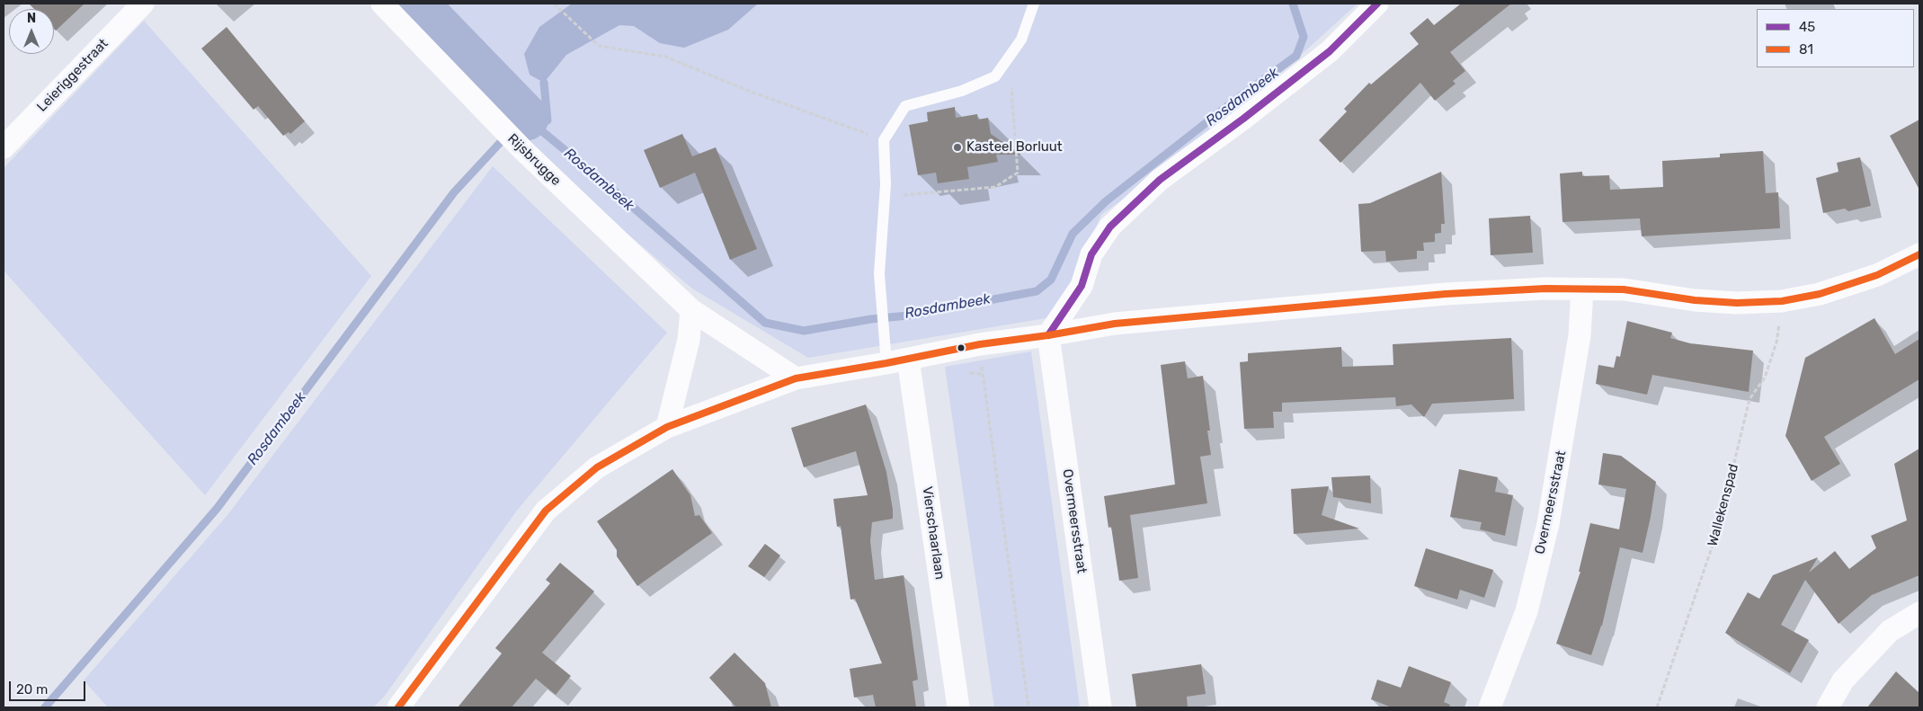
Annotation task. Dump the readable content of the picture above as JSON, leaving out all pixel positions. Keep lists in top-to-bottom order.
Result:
{
  "streets": {
    "street": [
      "Leieriggestraat",
      "Rijsbrugge",
      "Overmeersstraat",
      "Vierschaarlaan"
    ],
    "path": ["Wallekenspad"]
  },
  "water": ["Rosdambeek"],
  "places": ["Kasteel Borluut"],
  "lines": ["transit line 45", "transit line 81"],
  "legend": ["45", "81"],
  "scale_bar": "20 m",
  "north": "top"
}
